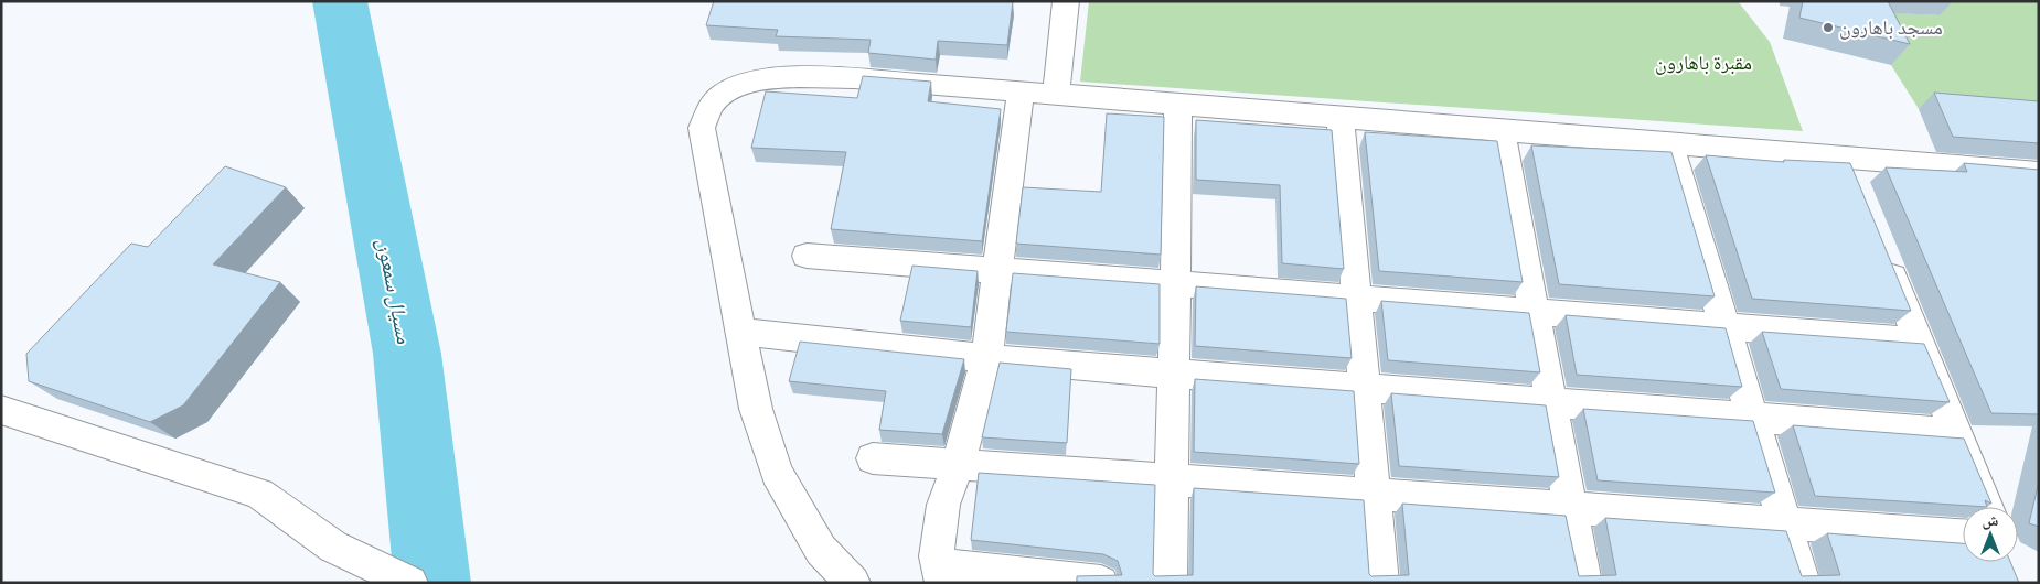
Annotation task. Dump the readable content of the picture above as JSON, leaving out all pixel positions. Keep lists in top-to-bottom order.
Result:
{
  "water": ["مسيال سمعون"],
  "parks": ["مقبرة باهارون"],
  "places": ["مسجد باهارون"],
  "north": "top"
}
